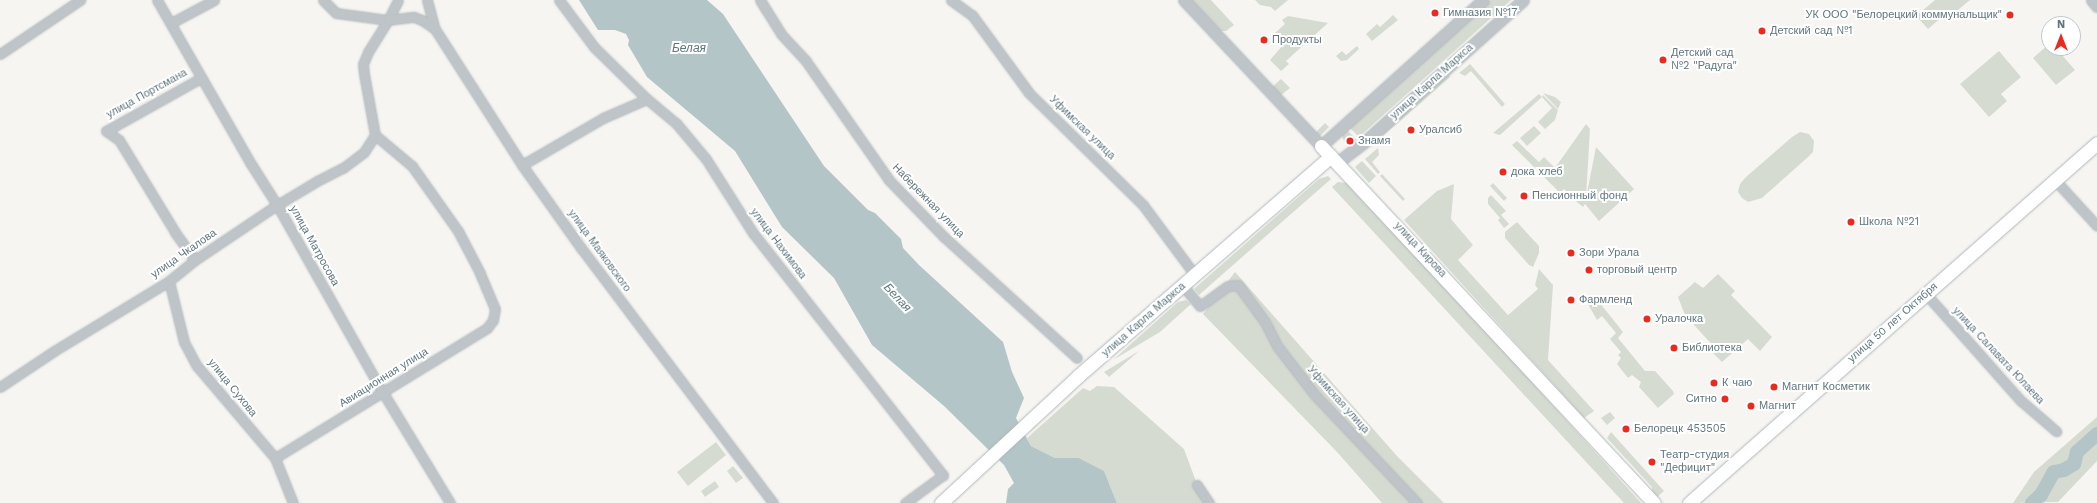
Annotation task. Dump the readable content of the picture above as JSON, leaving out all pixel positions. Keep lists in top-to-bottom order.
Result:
{
  "streets": {
    "main road": ["улица Карла Маркса", "улица Кирова", "улица 50 лет Октября"],
    "street": [
      "улица Портсмана",
      "Уфимская улица",
      "Набережная улица",
      "улица Нахимова",
      "улица Матросова",
      "улица Маяковского",
      "улица Чкалова",
      "улица Салавата Юлаева",
      "Авиационная улица",
      "улица Сухова"
    ]
  },
  "crossings": [
    ["улица Карла Маркса", "Уфимская улица"],
    ["улица Карла Маркса", "улица Кирова"],
    ["улица Портсмана", "улица Матросова"],
    ["улица Портсмана", "улица Чкалова"],
    ["улица Матросова", "улица Чкалова"],
    ["улица Матросова", "Авиационная улица"],
    ["улица Чкалова", "Авиационная улица"],
    ["улица Чкалова", "улица Сухова"],
    ["улица 50 лет Октября", "улица Салавата Юлаева"],
    ["Авиационная улица", "улица Сухова"]
  ],
  "water": ["Белая"],
  "places": [
    "Гимназия №17",
    "УК ООО \"Белорецкий коммунальщик\"",
    "Детский сад №1",
    "Продукты",
    "Детский сад №2 \"Радуга\"",
    "Уралсиб",
    "Знамя",
    "дока хлеб",
    "Пенсионный фонд",
    "Школа №21",
    "Зори Урала",
    "торговый центр",
    "Фармленд",
    "Уралочка",
    "Библиотека",
    "К чаю",
    "Магнит Косметик",
    "Ситно",
    "Магнит",
    "Белорецк 453505",
    "Театр-студия \"Дефицит\""
  ],
  "north": "top"
}
